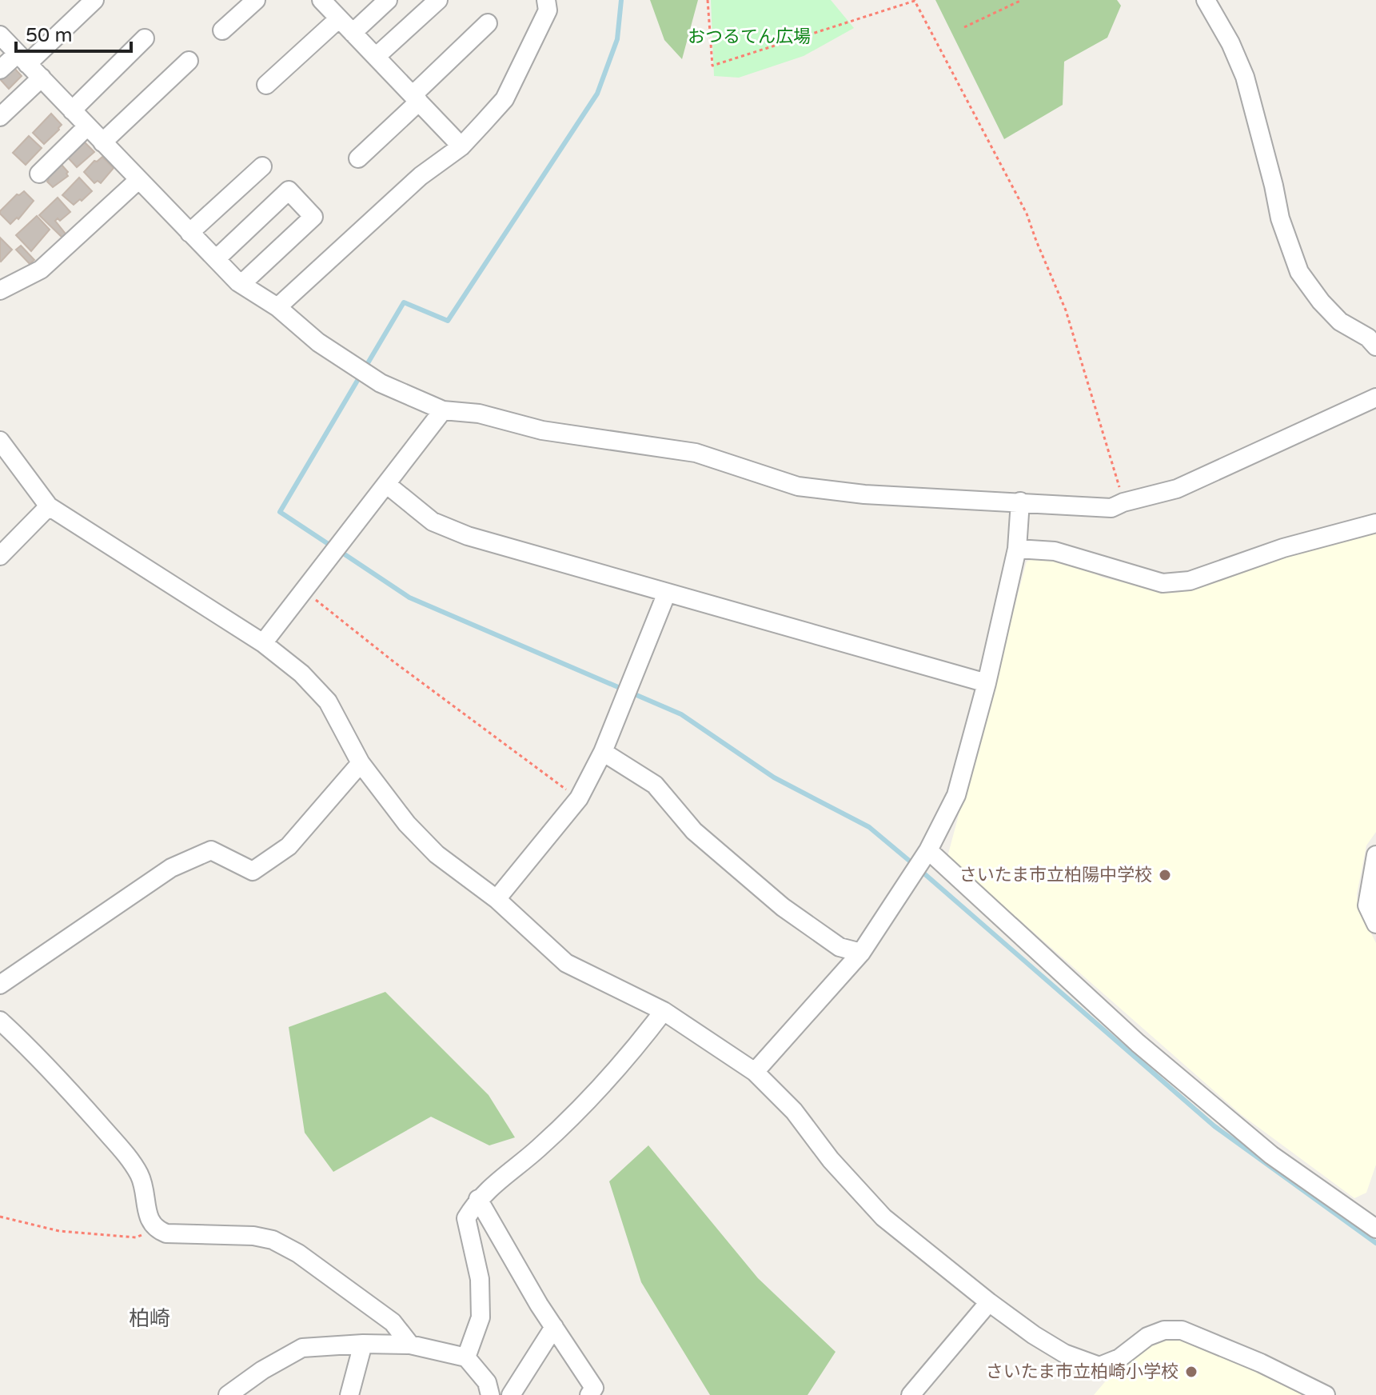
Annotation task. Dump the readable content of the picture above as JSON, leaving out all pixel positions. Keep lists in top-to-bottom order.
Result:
{
  "districts": ["柏崎"],
  "parks": ["おつるてん広場"],
  "places": ["さいたま市立柏陽中学校", "さいたま市立柏崎小学校"],
  "scale_bar": "50 m"
}
